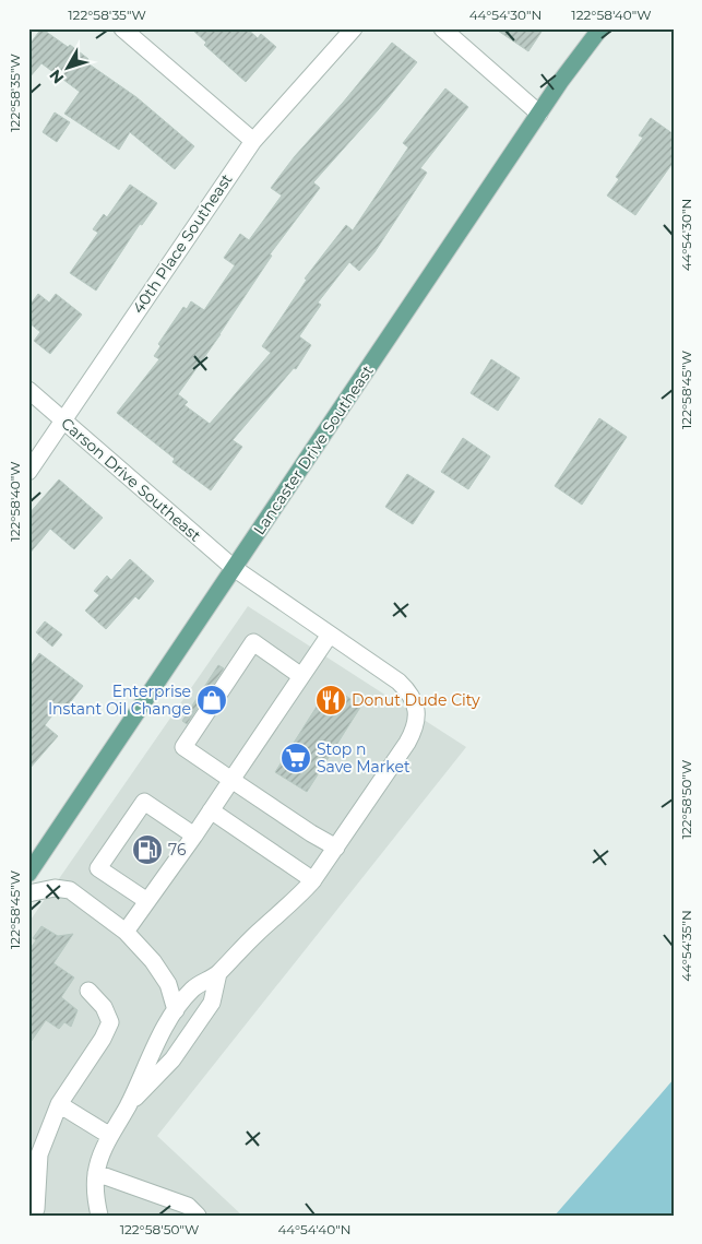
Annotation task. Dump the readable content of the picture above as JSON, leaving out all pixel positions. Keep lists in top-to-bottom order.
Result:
{
  "streets": {
    "main road": ["Lancaster Drive Southeast"],
    "street": ["40th Place Southeast", "Carson Drive Southeast"]
  },
  "crossings": [
    ["40th Place Southeast", "Carson Drive Southeast"],
    ["Lancaster Drive Southeast", "Carson Drive Southeast"]
  ],
  "places": {
    "shop": ["Enterprise Instant Oil Change"],
    "restaurant": ["Donut Dude City"],
    "supermarket": ["Stop n Save Market"],
    "fuel station": ["76"]
  },
  "north": "bottom left",
  "coordinates": [
    "122°58'35\"W",
    "44°54'30\"N",
    "122°58'40\"W",
    "122°58'45\"W",
    "122°58'50\"W",
    "44°54'35\"N",
    "44°54'40\"N"
  ]
}
